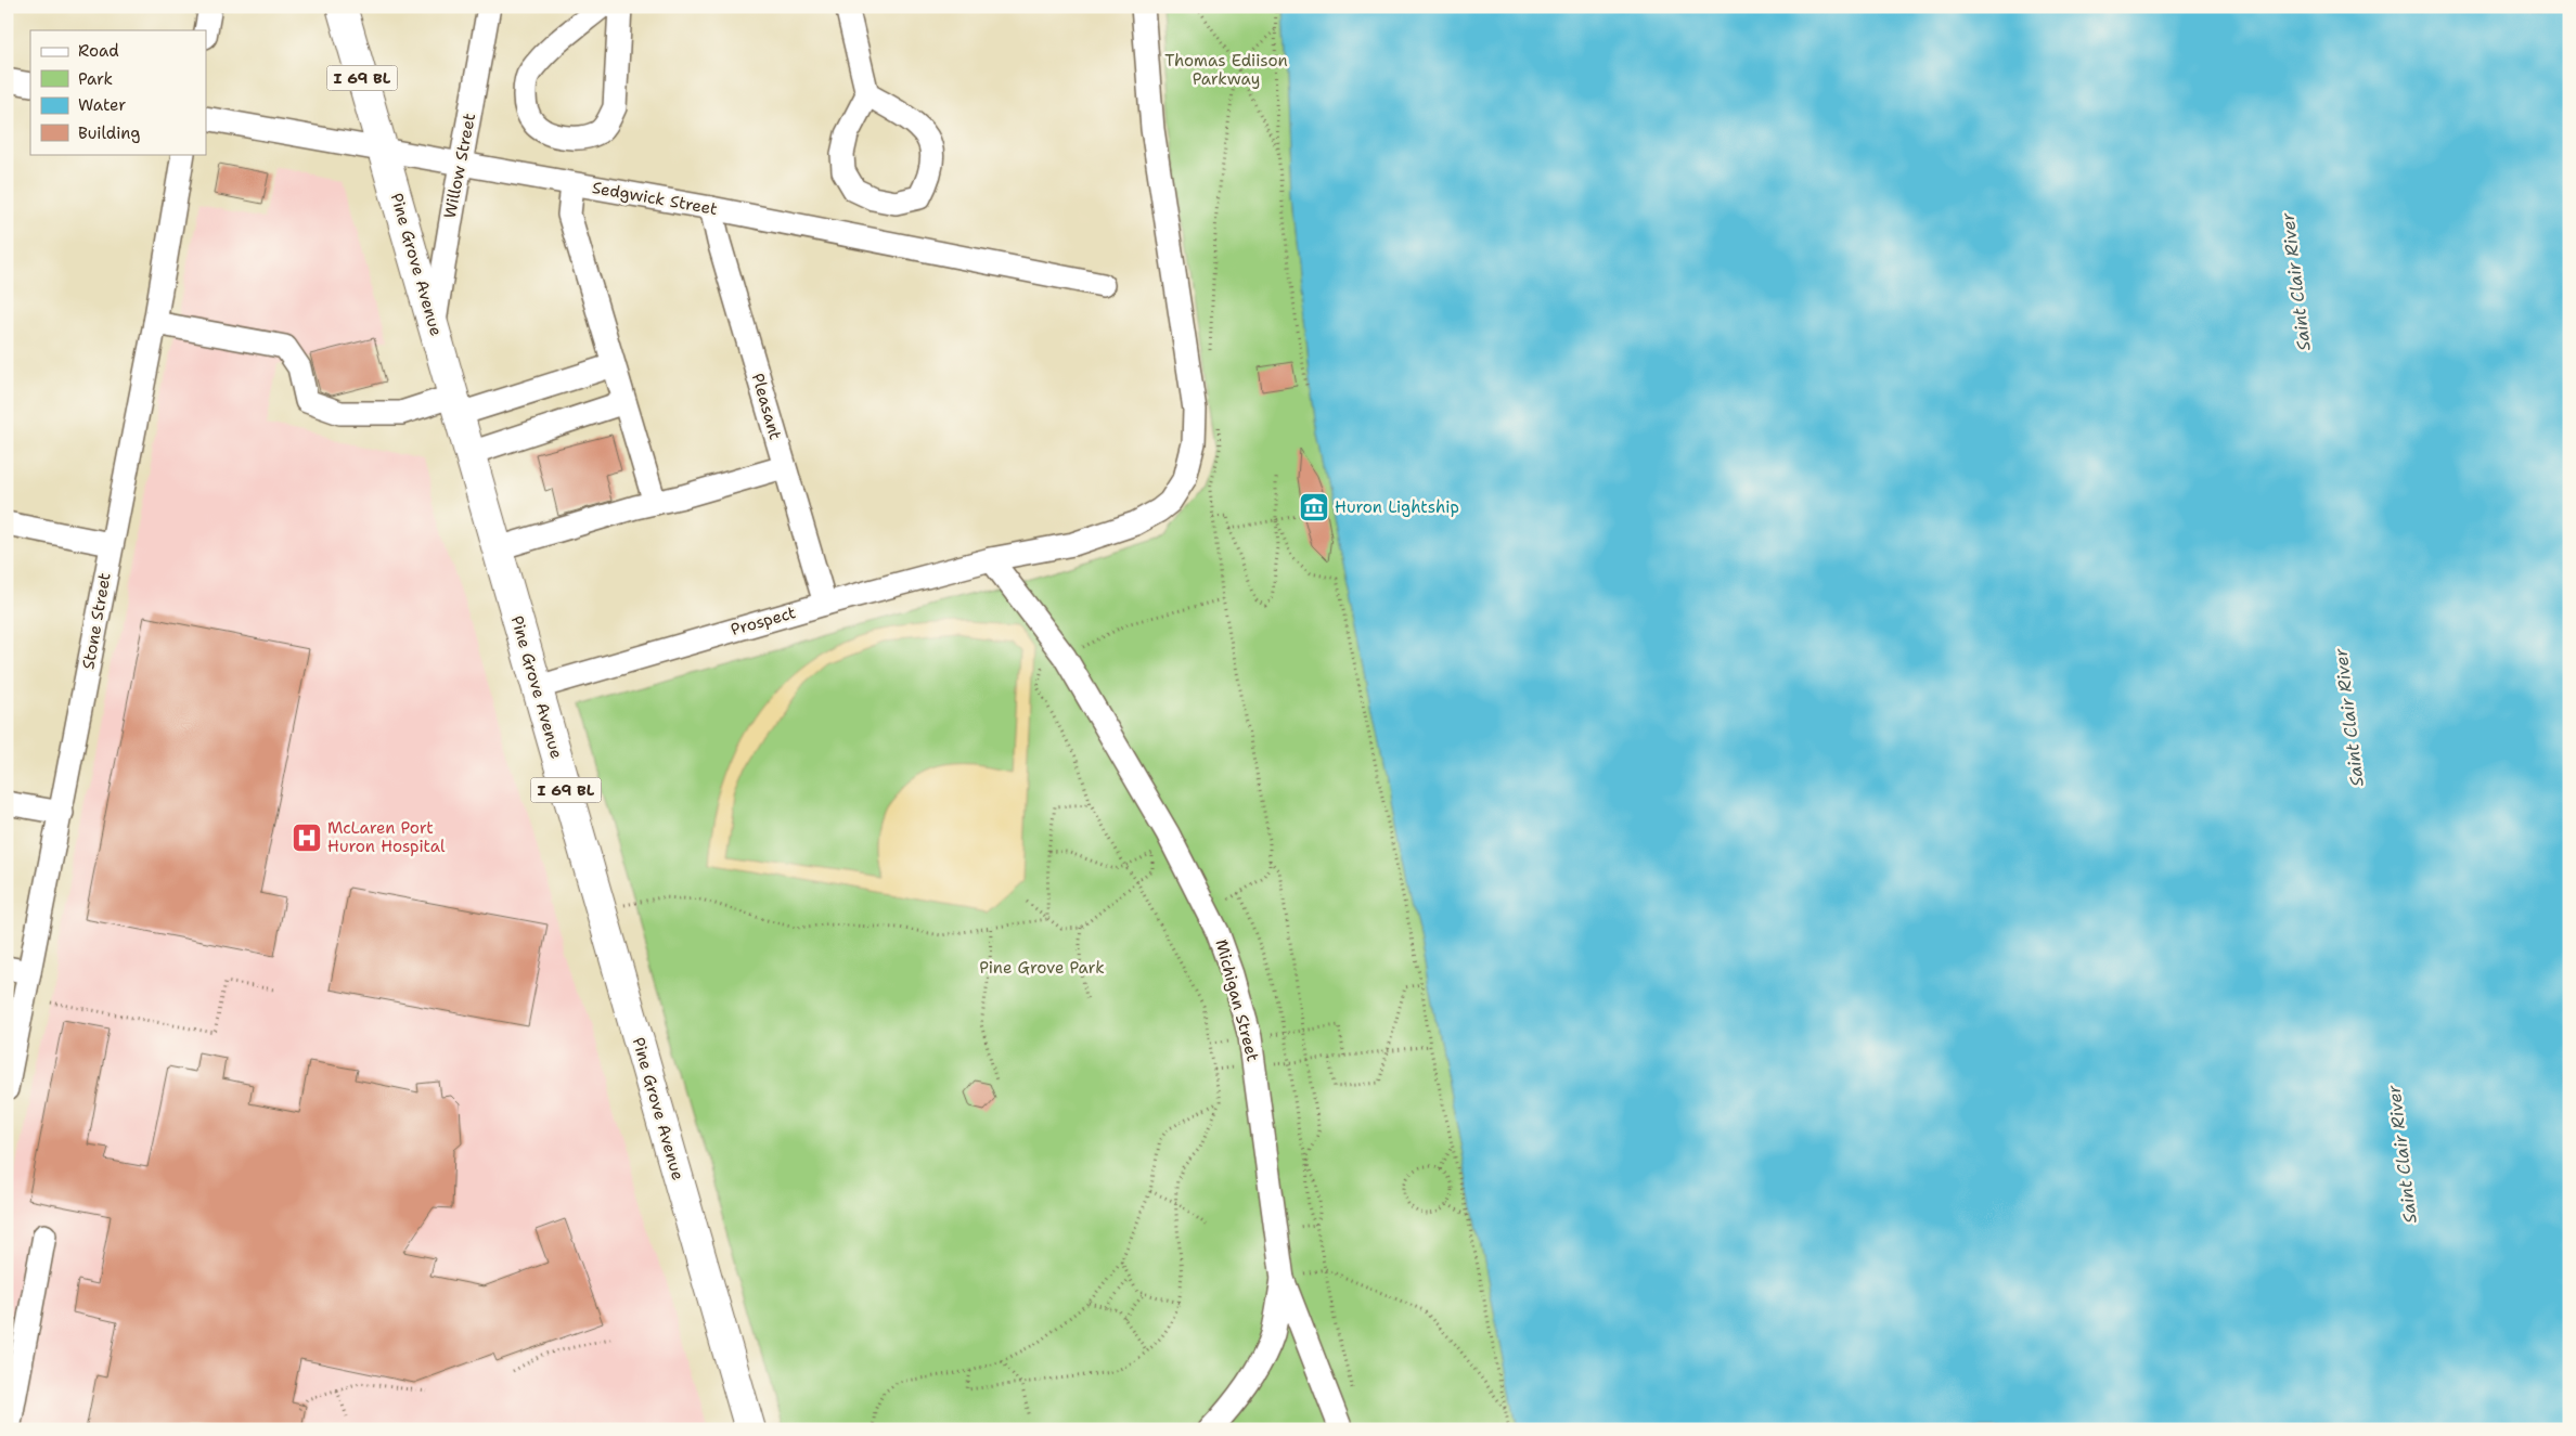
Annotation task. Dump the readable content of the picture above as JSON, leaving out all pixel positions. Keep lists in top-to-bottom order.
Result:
{
  "streets": {
    "main road": ["I 69 BL", "Pine Grove Avenue"],
    "street": [
      "Willow Street",
      "Sedgwick Street",
      "Pleasant",
      "Stone Street",
      "Prospect",
      "Michigan Street"
    ]
  },
  "crossings": [
    ["Willow Street", "Sedgwick Street"],
    ["Willow Street", "Pine Grove Avenue"],
    ["Sedgwick Street", "Pine Grove Avenue"],
    ["Sedgwick Street", "Pleasant"],
    ["Pine Grove Avenue", "Prospect"],
    ["Pleasant", "Prospect"],
    ["Prospect", "Michigan Street"]
  ],
  "water": ["Saint Clair River"],
  "parks": ["Thomas Ediison Parkway", "Pine Grove Park"],
  "places": {
    "museum": ["Huron Lightship"],
    "hospital": ["McLaren Port Huron Hospital"]
  },
  "legend": [
    "Road",
    "Park",
    "Water",
    "Building"
  ]
}
